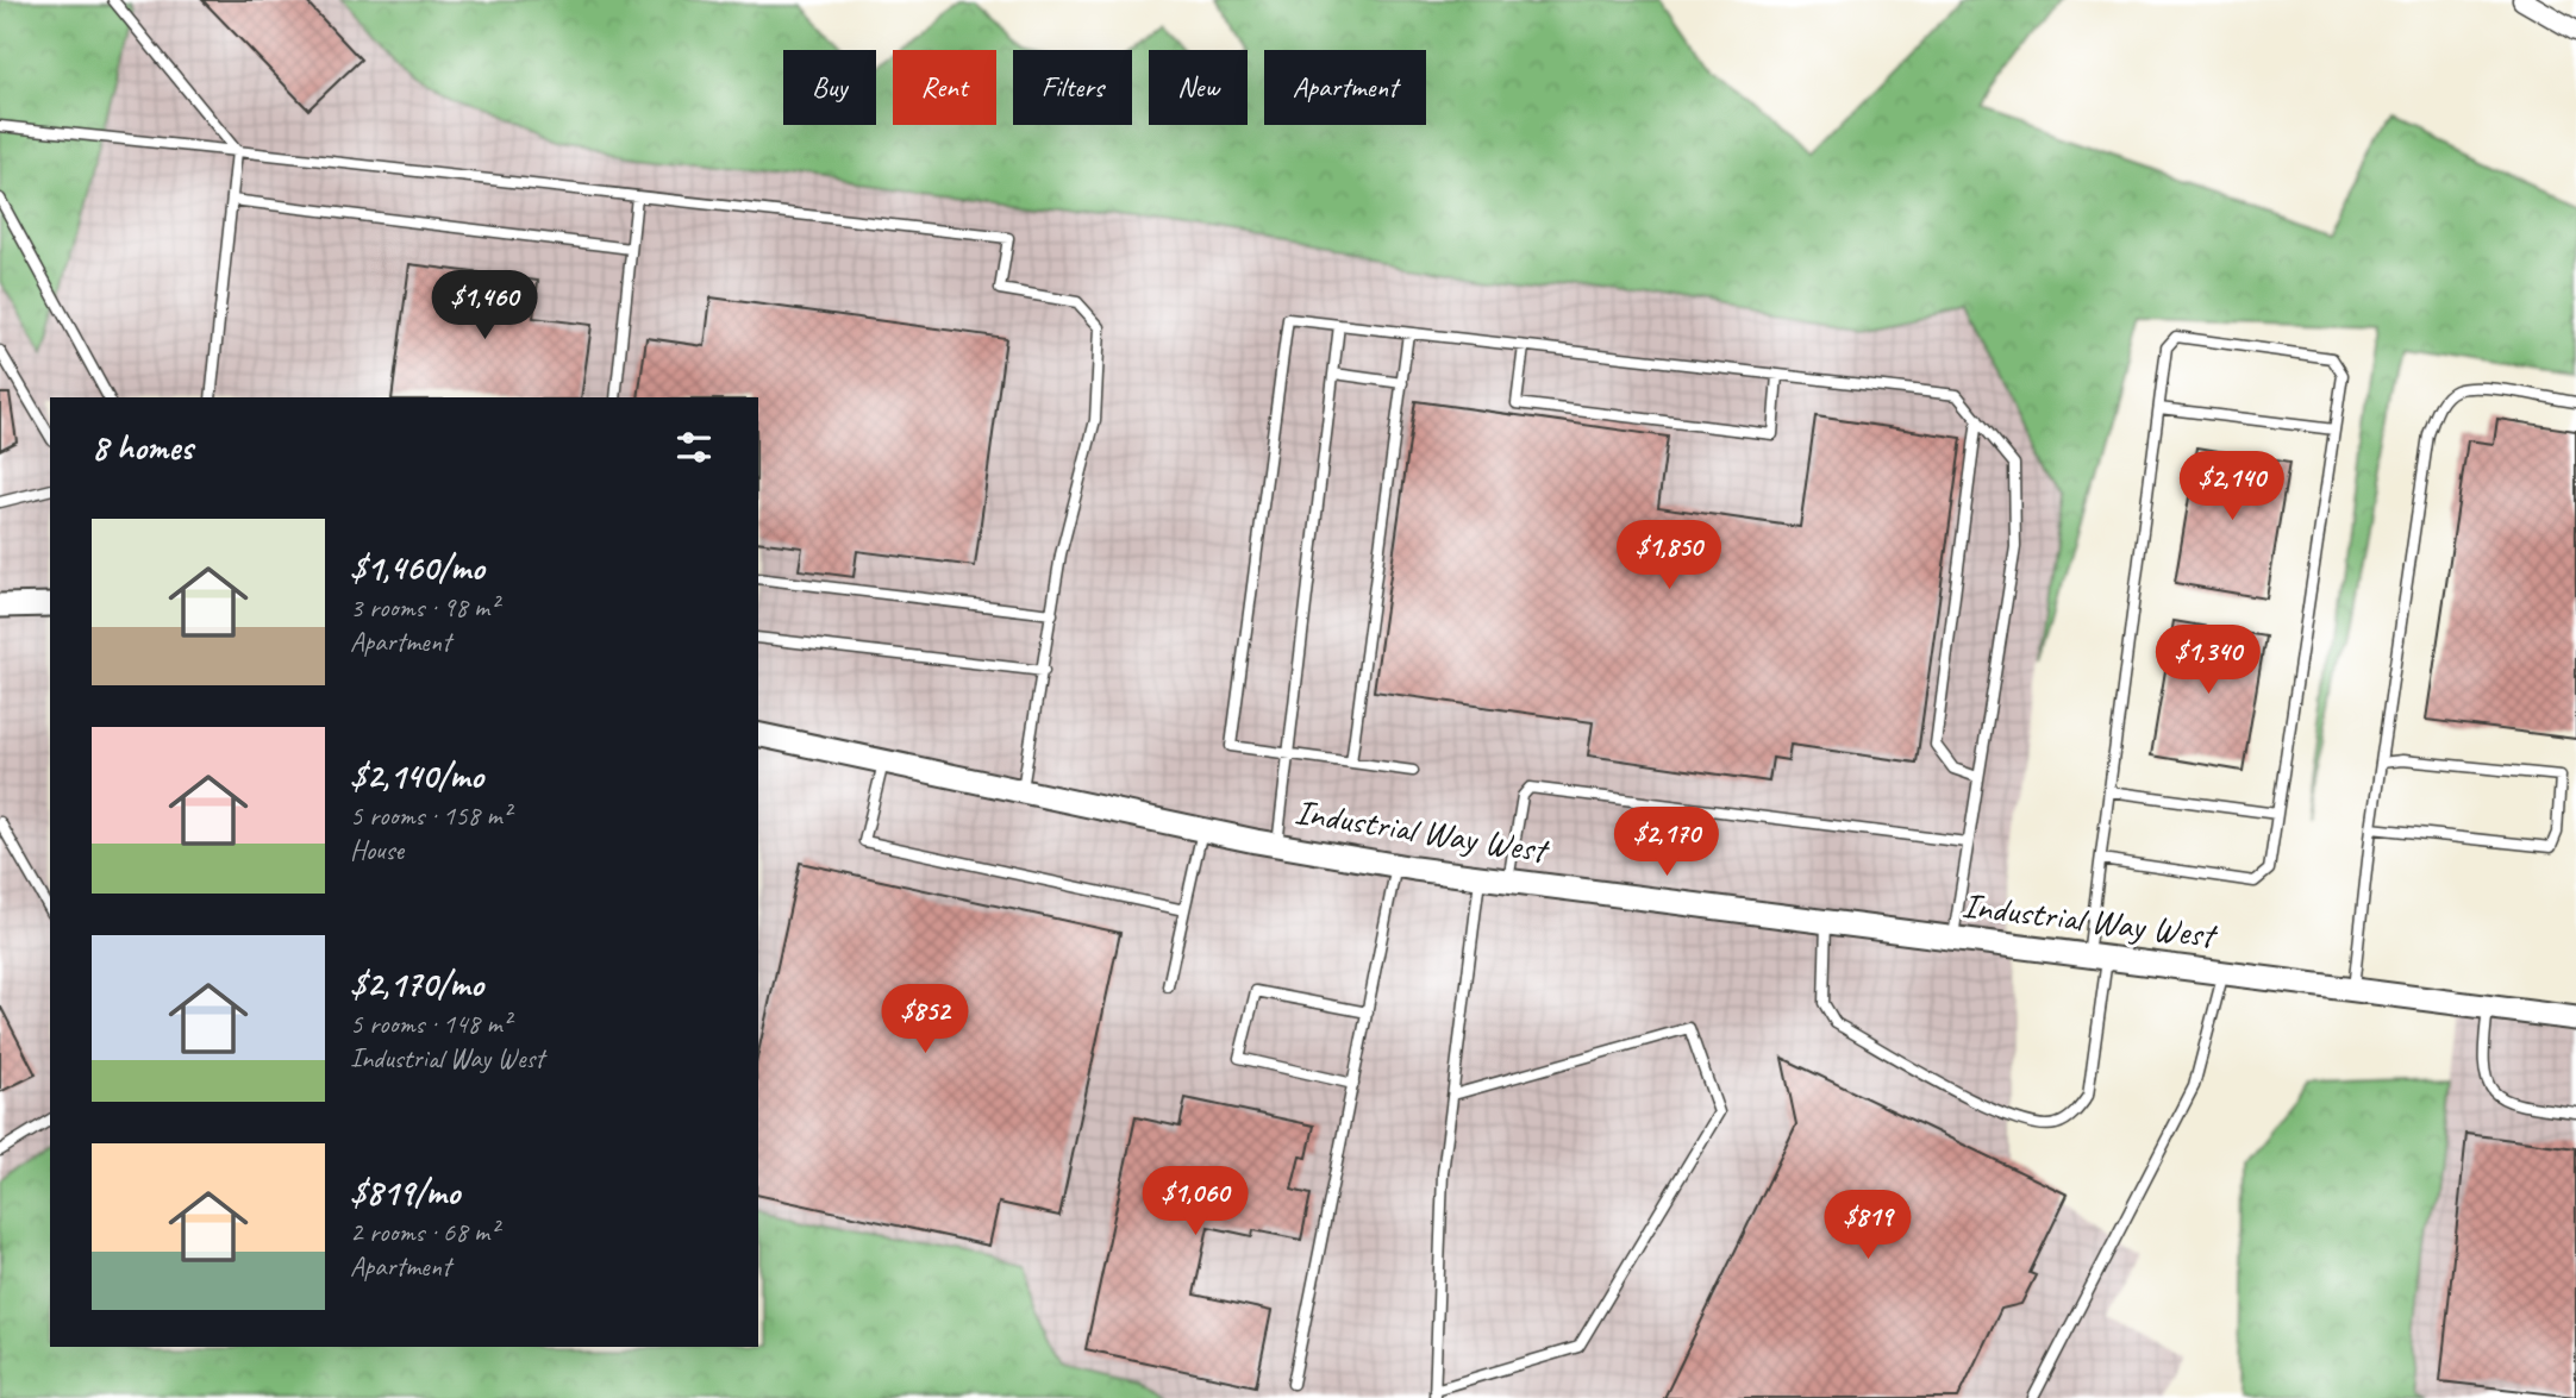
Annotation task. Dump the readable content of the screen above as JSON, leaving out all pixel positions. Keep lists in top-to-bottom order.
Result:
{
  "streets": {
    "street": ["Industrial Way West"]
  },
  "page": {
    "chip": [
      "Buy",
      "Rent",
      "Filters",
      "New",
      "Apartment"
    ],
    "price": [
      "$1,460",
      "$2,140",
      "$1,850",
      "$1,340",
      "$2,170",
      "$852",
      "$1,060",
      "$819"
    ],
    "heading": "8 homes",
    "list": [
      {
        "name": "$1,460/mo",
        "note": "3 rooms · 98 m² · Apartment"
      },
      {
        "name": "$2,140/mo",
        "note": "5 rooms · 158 m² · House"
      },
      {
        "name": "$2,170/mo",
        "note": "5 rooms · 148 m² · Industrial Way West"
      },
      {
        "name": "$819/mo",
        "note": "2 rooms · 68 m² · Apartment"
      }
    ]
  }
}
